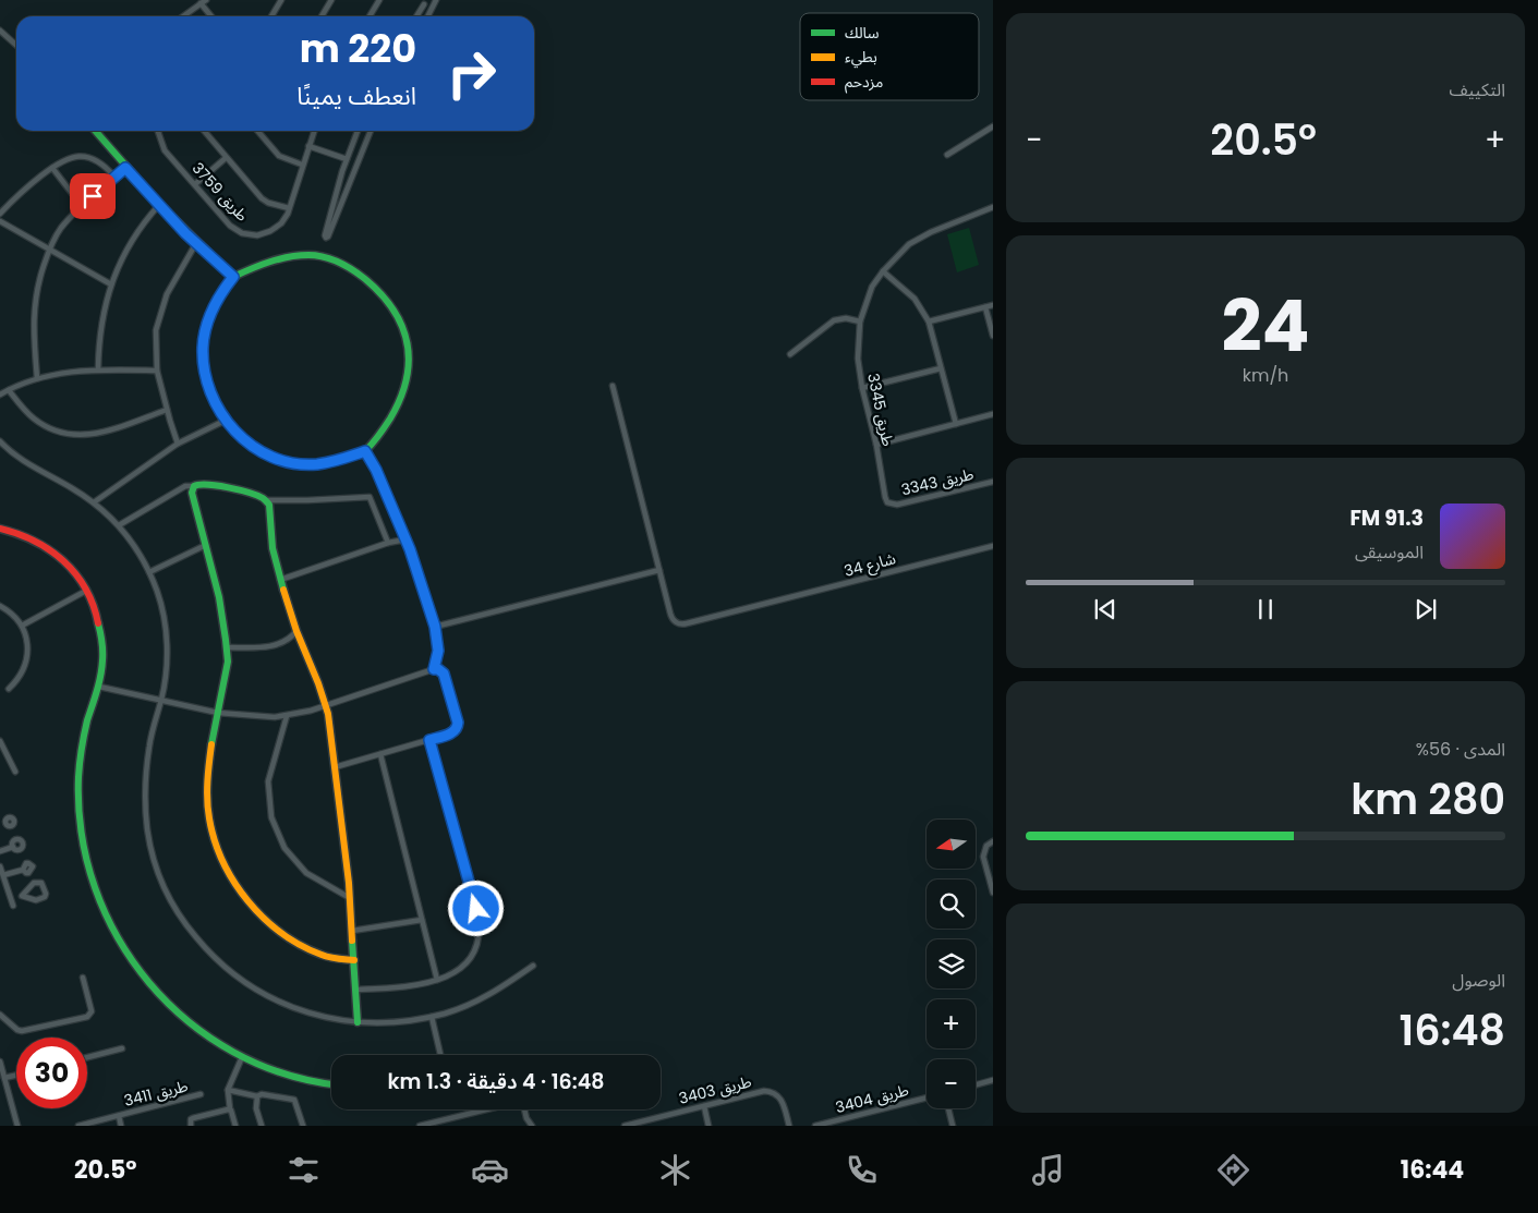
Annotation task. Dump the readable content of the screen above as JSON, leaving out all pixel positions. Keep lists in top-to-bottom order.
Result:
{
  "streets": {
    "street": [
      "طريق 3759",
      "طريق 3345",
      "طريق 3343",
      "شارع 34",
      "طريق 3403",
      "طريق 3411",
      "طريق 3404"
    ]
  },
  "crossings": [
    ["طريق 3345", "طريق 3343"]
  ],
  "legend": ["سالك", "بطيء", "مزدحم"],
  "north": "left",
  "page": {
    "tile": [
      "التكييف",
      ["24", "km/h"],
      ["المدى · 56%", "280 km"],
      ["الوصول", "16:48"]
    ],
    "turn": ["220 m", "انعطف يمينًا"],
    "heat": ["−", "20.5°", "+"],
    "song": ["91.3 FM", "الموسيقى"],
    "map_buttons": ["+", "−"],
    "limit": "30",
    "trip": "16:48 · 4 دقيقة · 1.3 km",
    "tabs": ["16:44", "20.5°"]
  }
}
